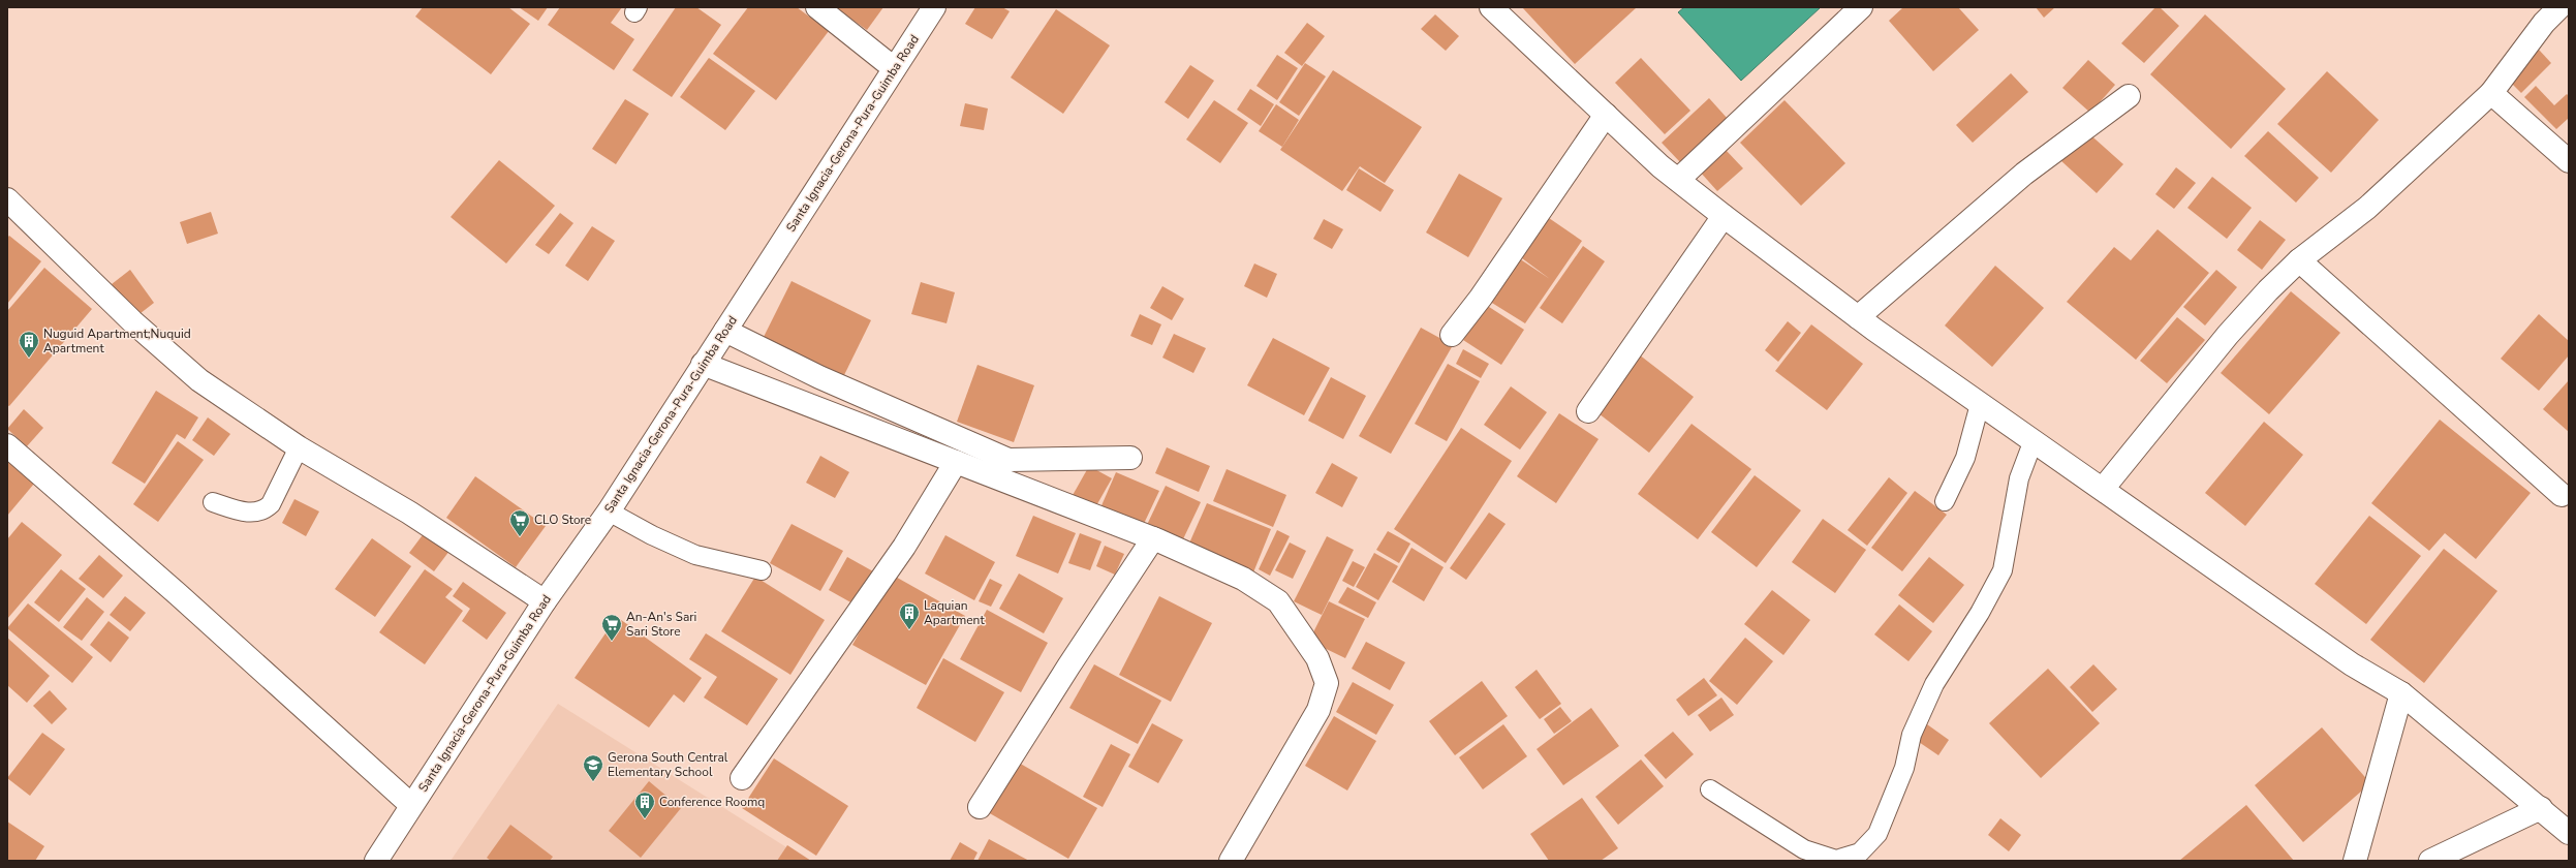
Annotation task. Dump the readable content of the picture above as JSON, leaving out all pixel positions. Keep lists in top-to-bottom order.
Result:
{
  "streets": {
    "street": ["Santa Ignacia-Gerona-Pura-Guimba Road"]
  },
  "places": {
    "building": ["Nuguid Apartment;Nuquid Apartment", "Laquian Apartment", "Conference Roomq"],
    "supermarket": ["CLO Store", "An-An's Sari Sari Store"],
    "school or university": ["Gerona South Central Elementary School"]
  }
}
